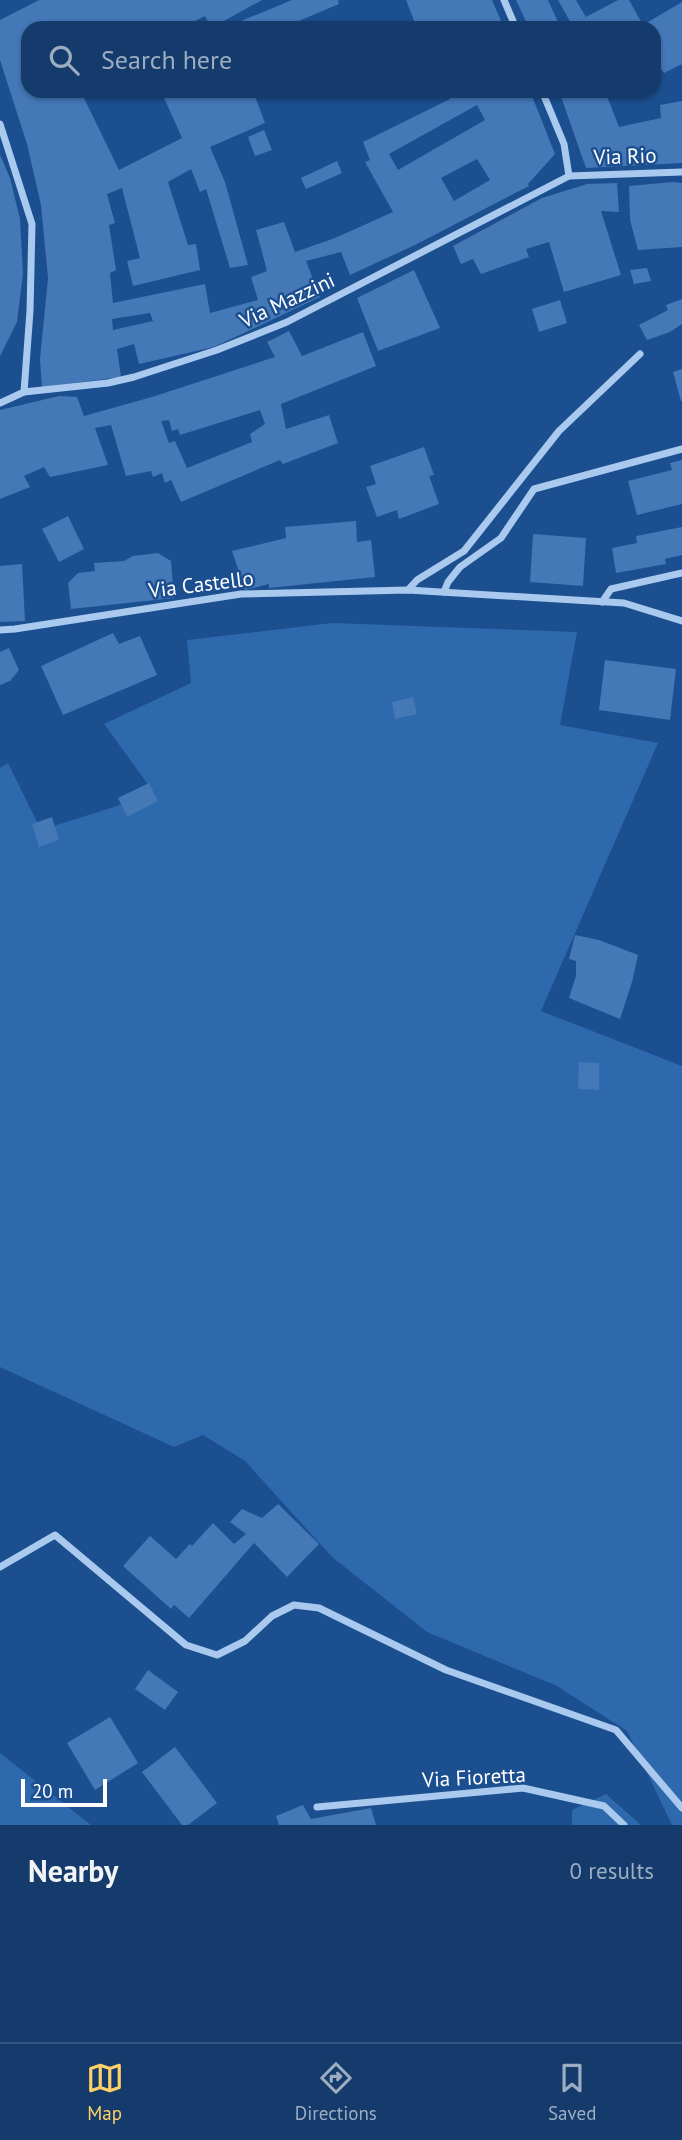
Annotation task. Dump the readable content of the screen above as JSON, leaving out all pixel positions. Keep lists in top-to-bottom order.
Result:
{
  "streets": {
    "street": [
      "Via Rio",
      "Via Mazzini",
      "Via Castello",
      "Via Fioretta"
    ]
  },
  "crossings": [
    ["Via Rio", "Via Mazzini"]
  ],
  "scale_bar": "20 m",
  "page": {
    "search": "Search here",
    "scale": "20 m",
    "heading": ["Nearby", "0 results"],
    "nav": ["Map", "Directions", "Saved"]
  }
}
